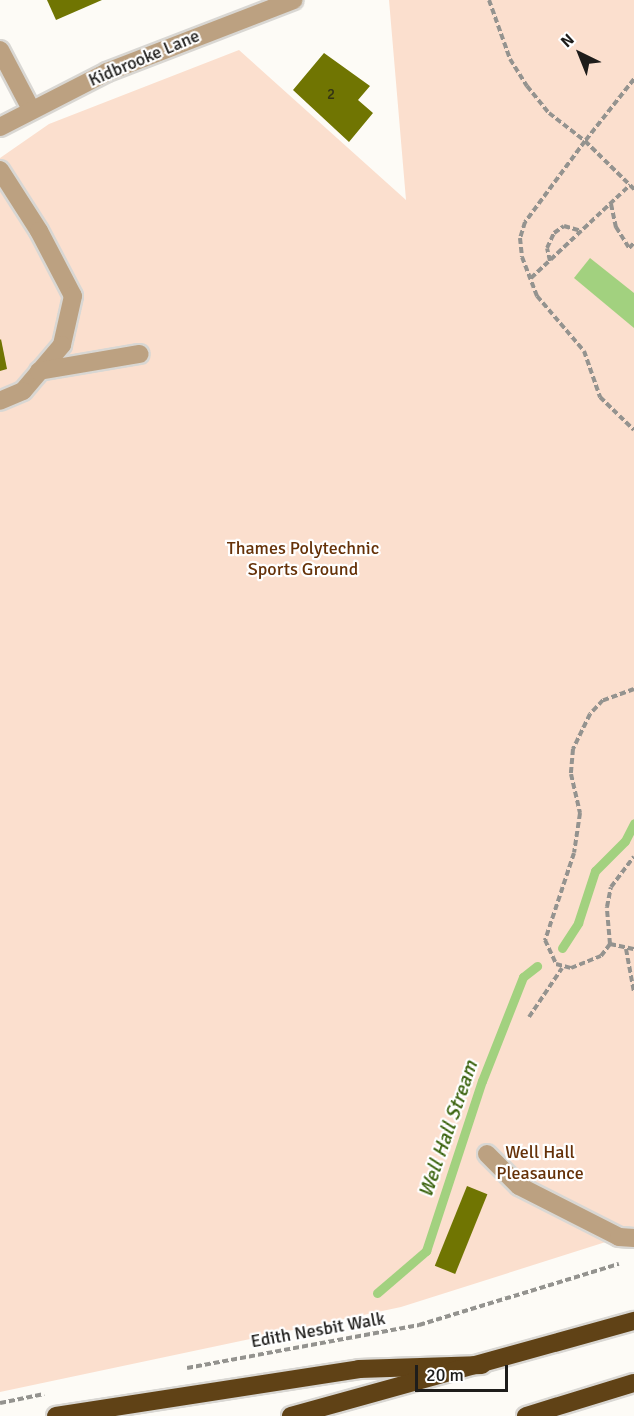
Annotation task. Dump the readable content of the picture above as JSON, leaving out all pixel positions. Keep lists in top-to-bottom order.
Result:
{
  "streets": {
    "street": ["Kidbrooke Lane"],
    "path": ["Edith Nesbit Walk"]
  },
  "water": ["Well Hall Stream"],
  "parks": ["Thames Polytechnic Sports Ground", "Well Hall Pleasaunce"],
  "house_numbers": ["2"],
  "scale_bar": "20 m",
  "north": "top left"
}
